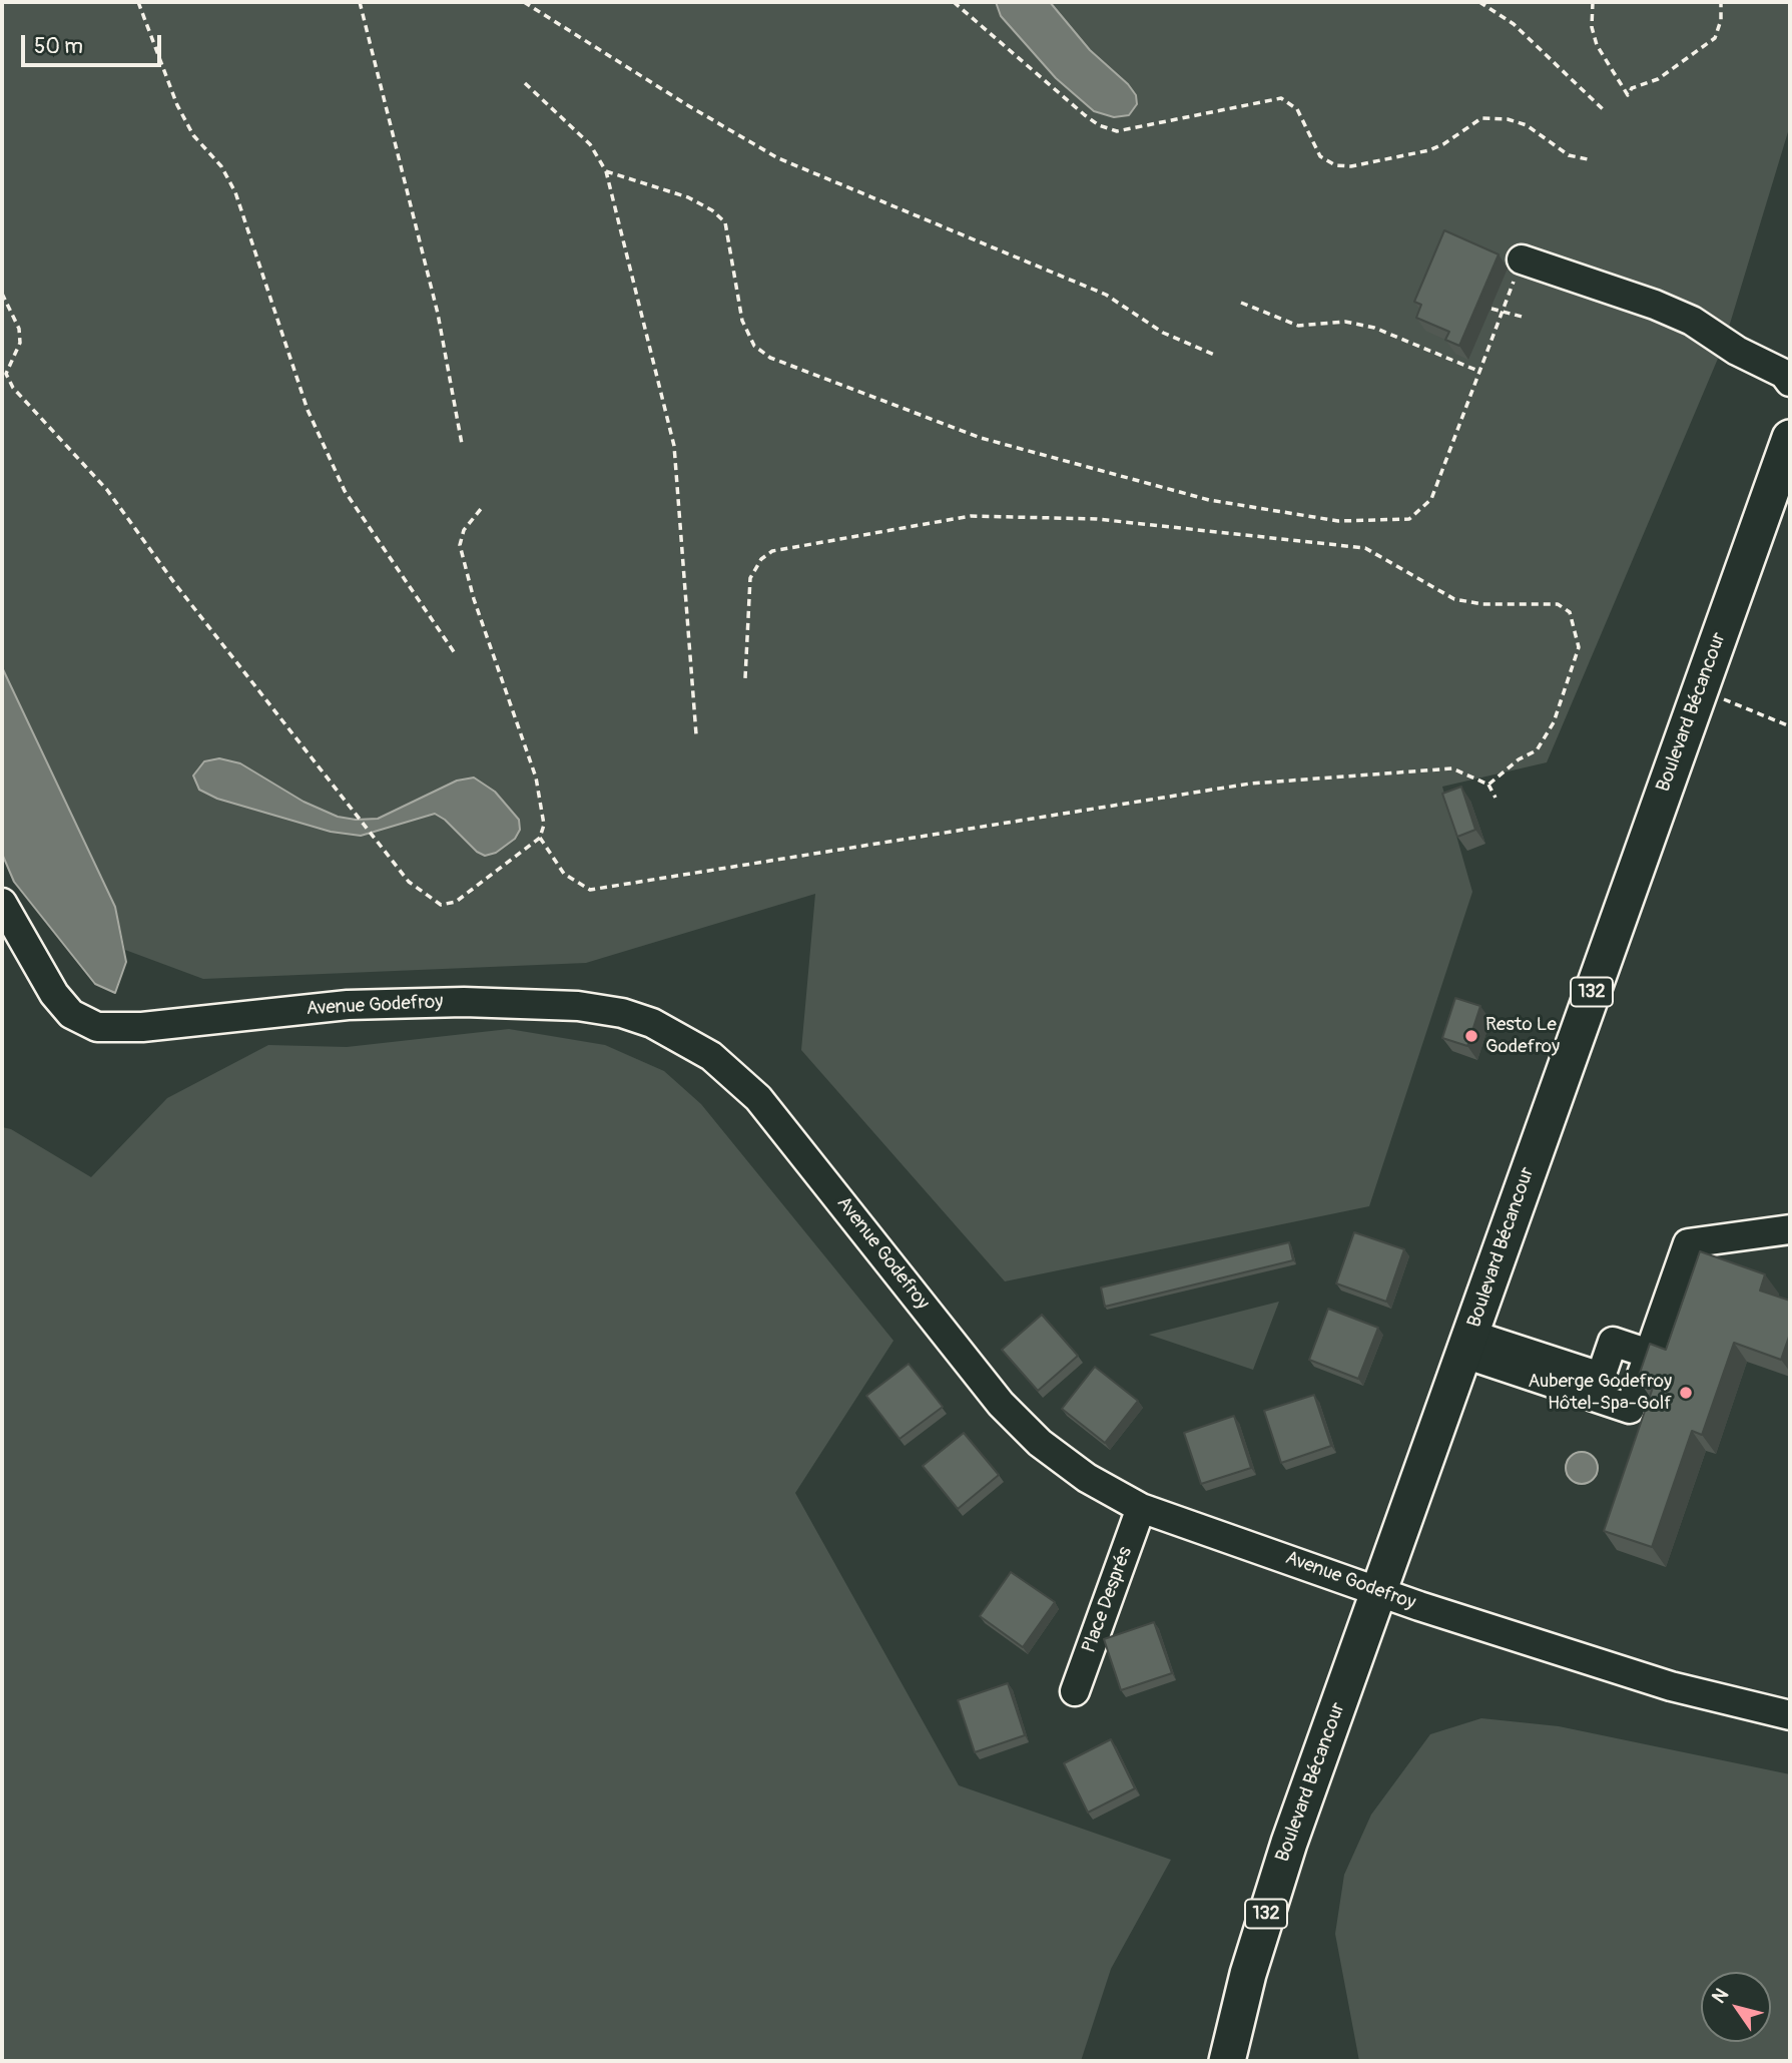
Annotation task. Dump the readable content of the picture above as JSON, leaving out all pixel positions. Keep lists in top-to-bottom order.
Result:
{
  "streets": {
    "main road": ["Boulevard Bécancour", "132"],
    "street": ["Avenue Godefroy", "Place Després"]
  },
  "crossings": [
    ["Boulevard Bécancour", "Avenue Godefroy"],
    ["Avenue Godefroy", "Place Després"]
  ],
  "places": ["Resto Le Godefroy", "Auberge Godefroy Hôtel-Spa-Golf"],
  "scale_bar": "50 m",
  "north": "top left"
}
